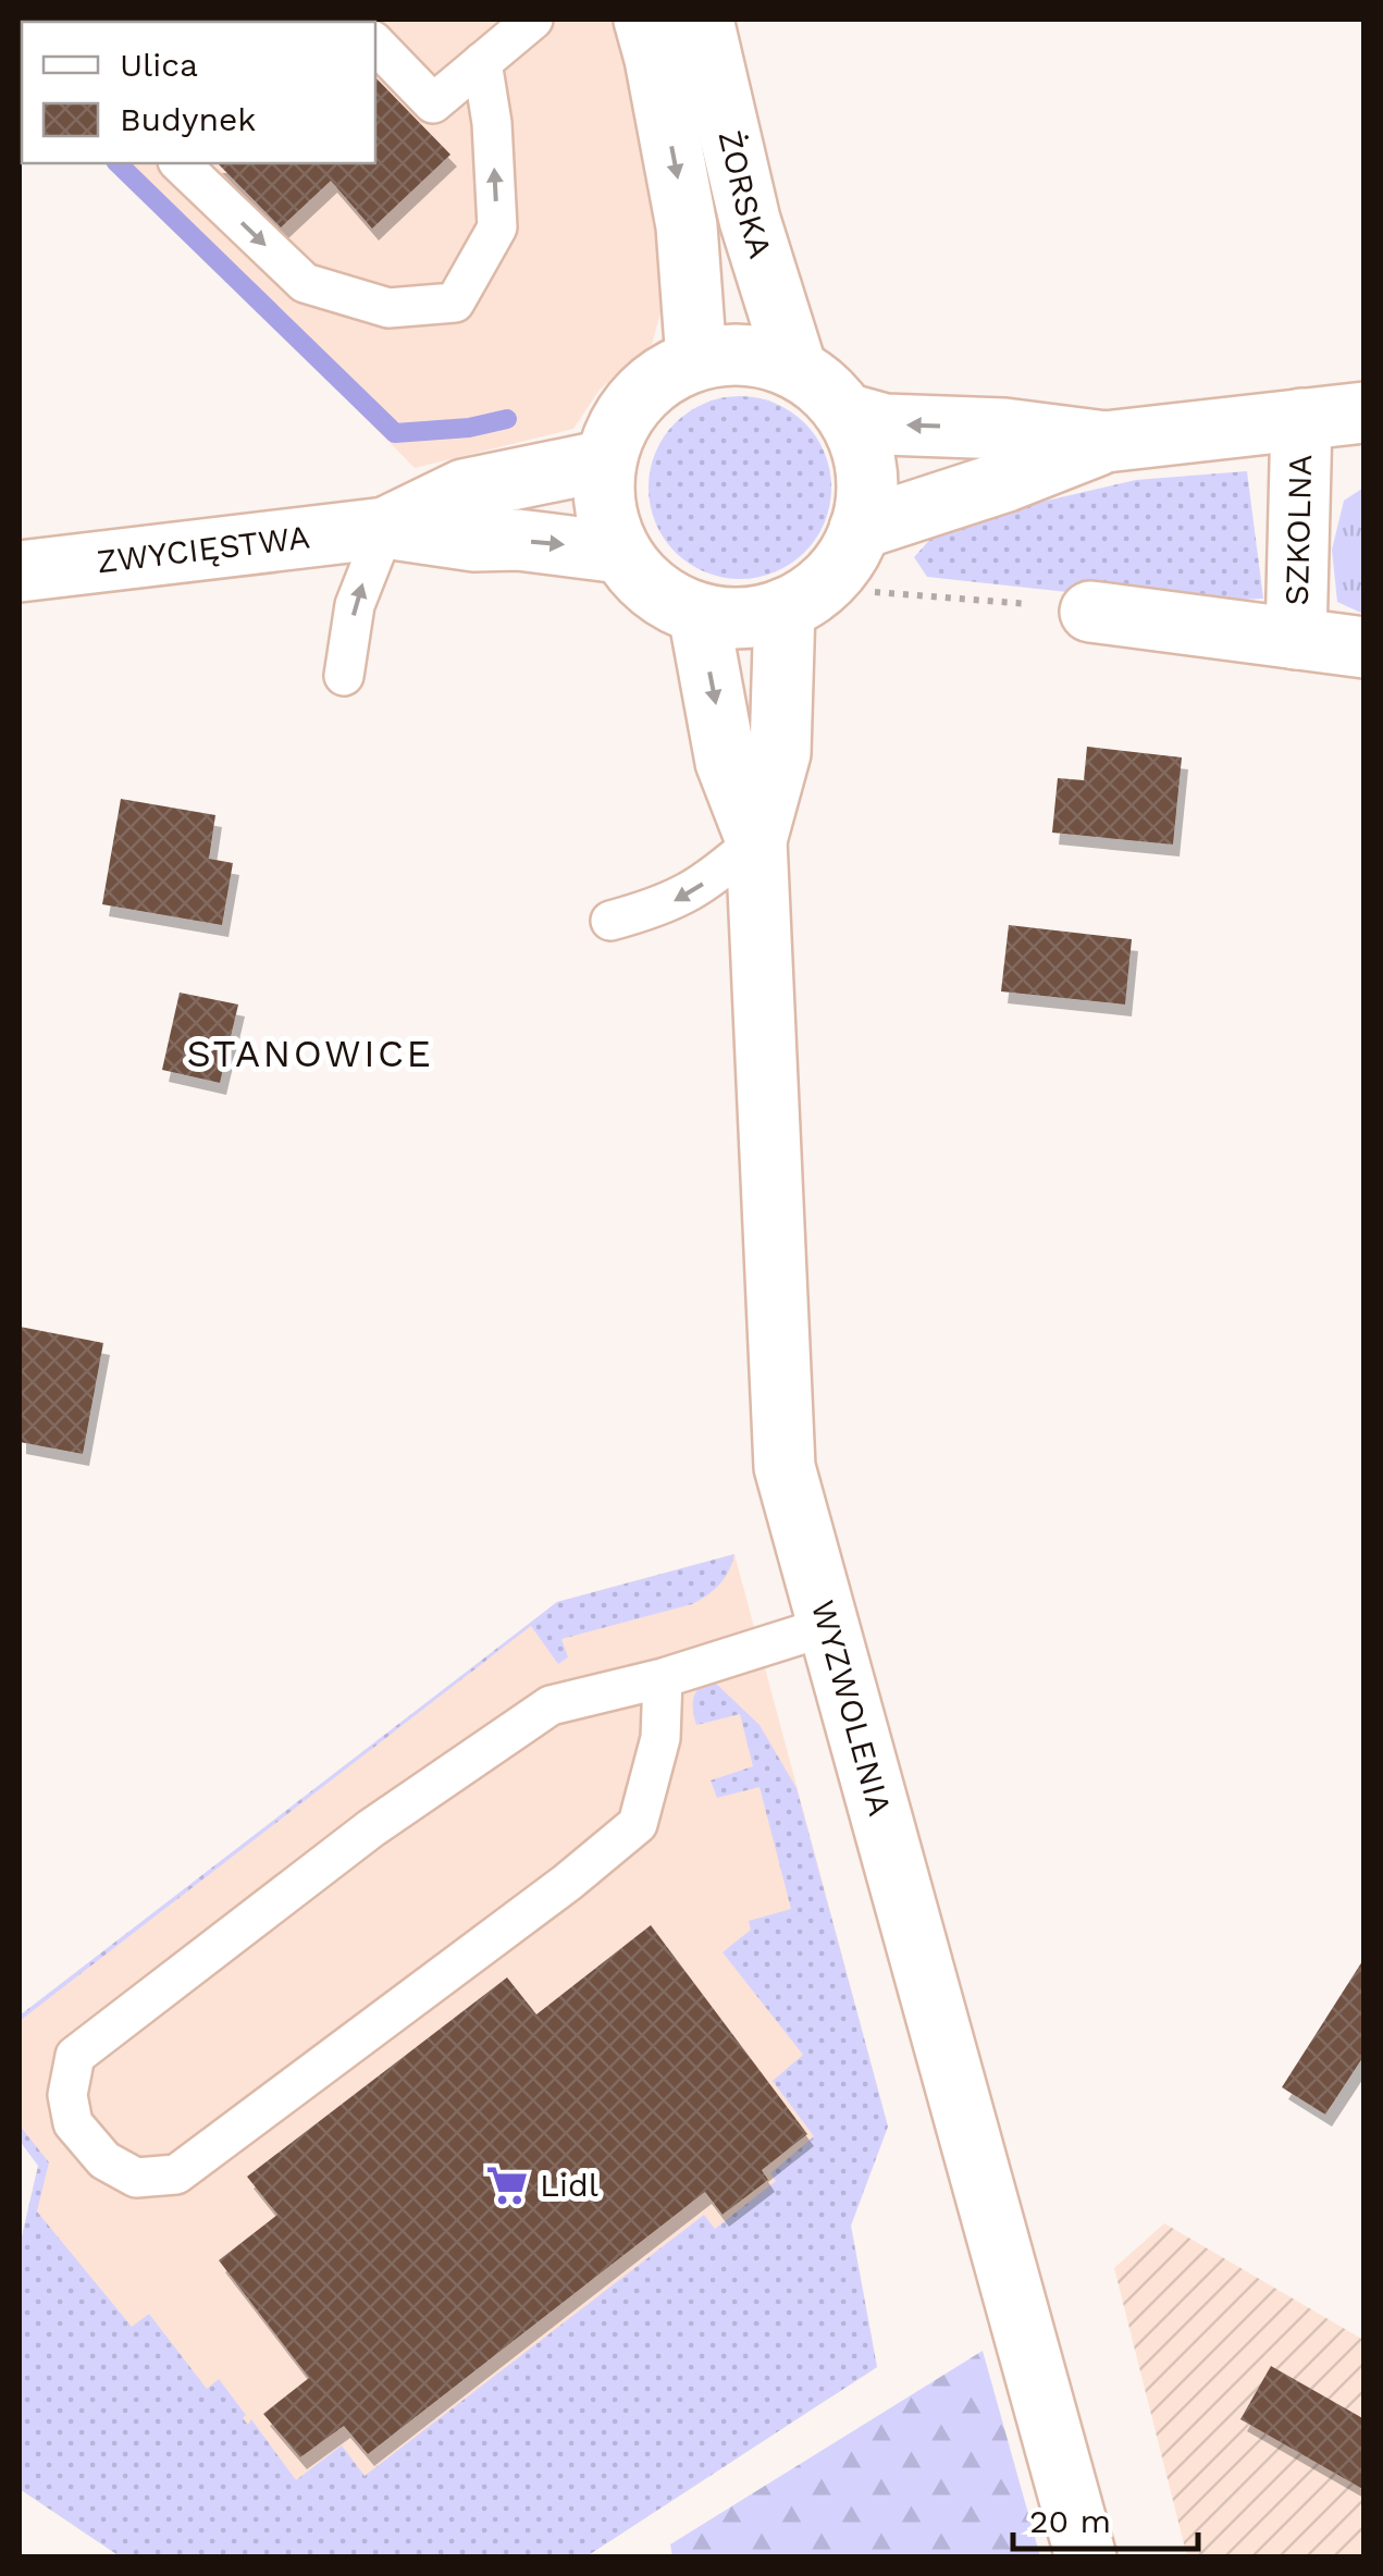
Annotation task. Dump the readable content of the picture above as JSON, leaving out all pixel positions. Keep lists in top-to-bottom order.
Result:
{
  "streets": {
    "main road": [
      "ŻORSKA",
      "SZKOLNA",
      "ZWYCIĘSTWA",
      "WYZWOLENIA"
    ]
  },
  "crossings": [
    ["ŻORSKA", "ZWYCIĘSTWA"],
    ["ŻORSKA", "WYZWOLENIA"],
    ["ZWYCIĘSTWA", "WYZWOLENIA"]
  ],
  "districts": ["STANOWICE"],
  "places": {
    "supermarket": ["Lidl"]
  },
  "legend": ["Ulica", "Budynek"],
  "scale_bar": "20 m"
}
